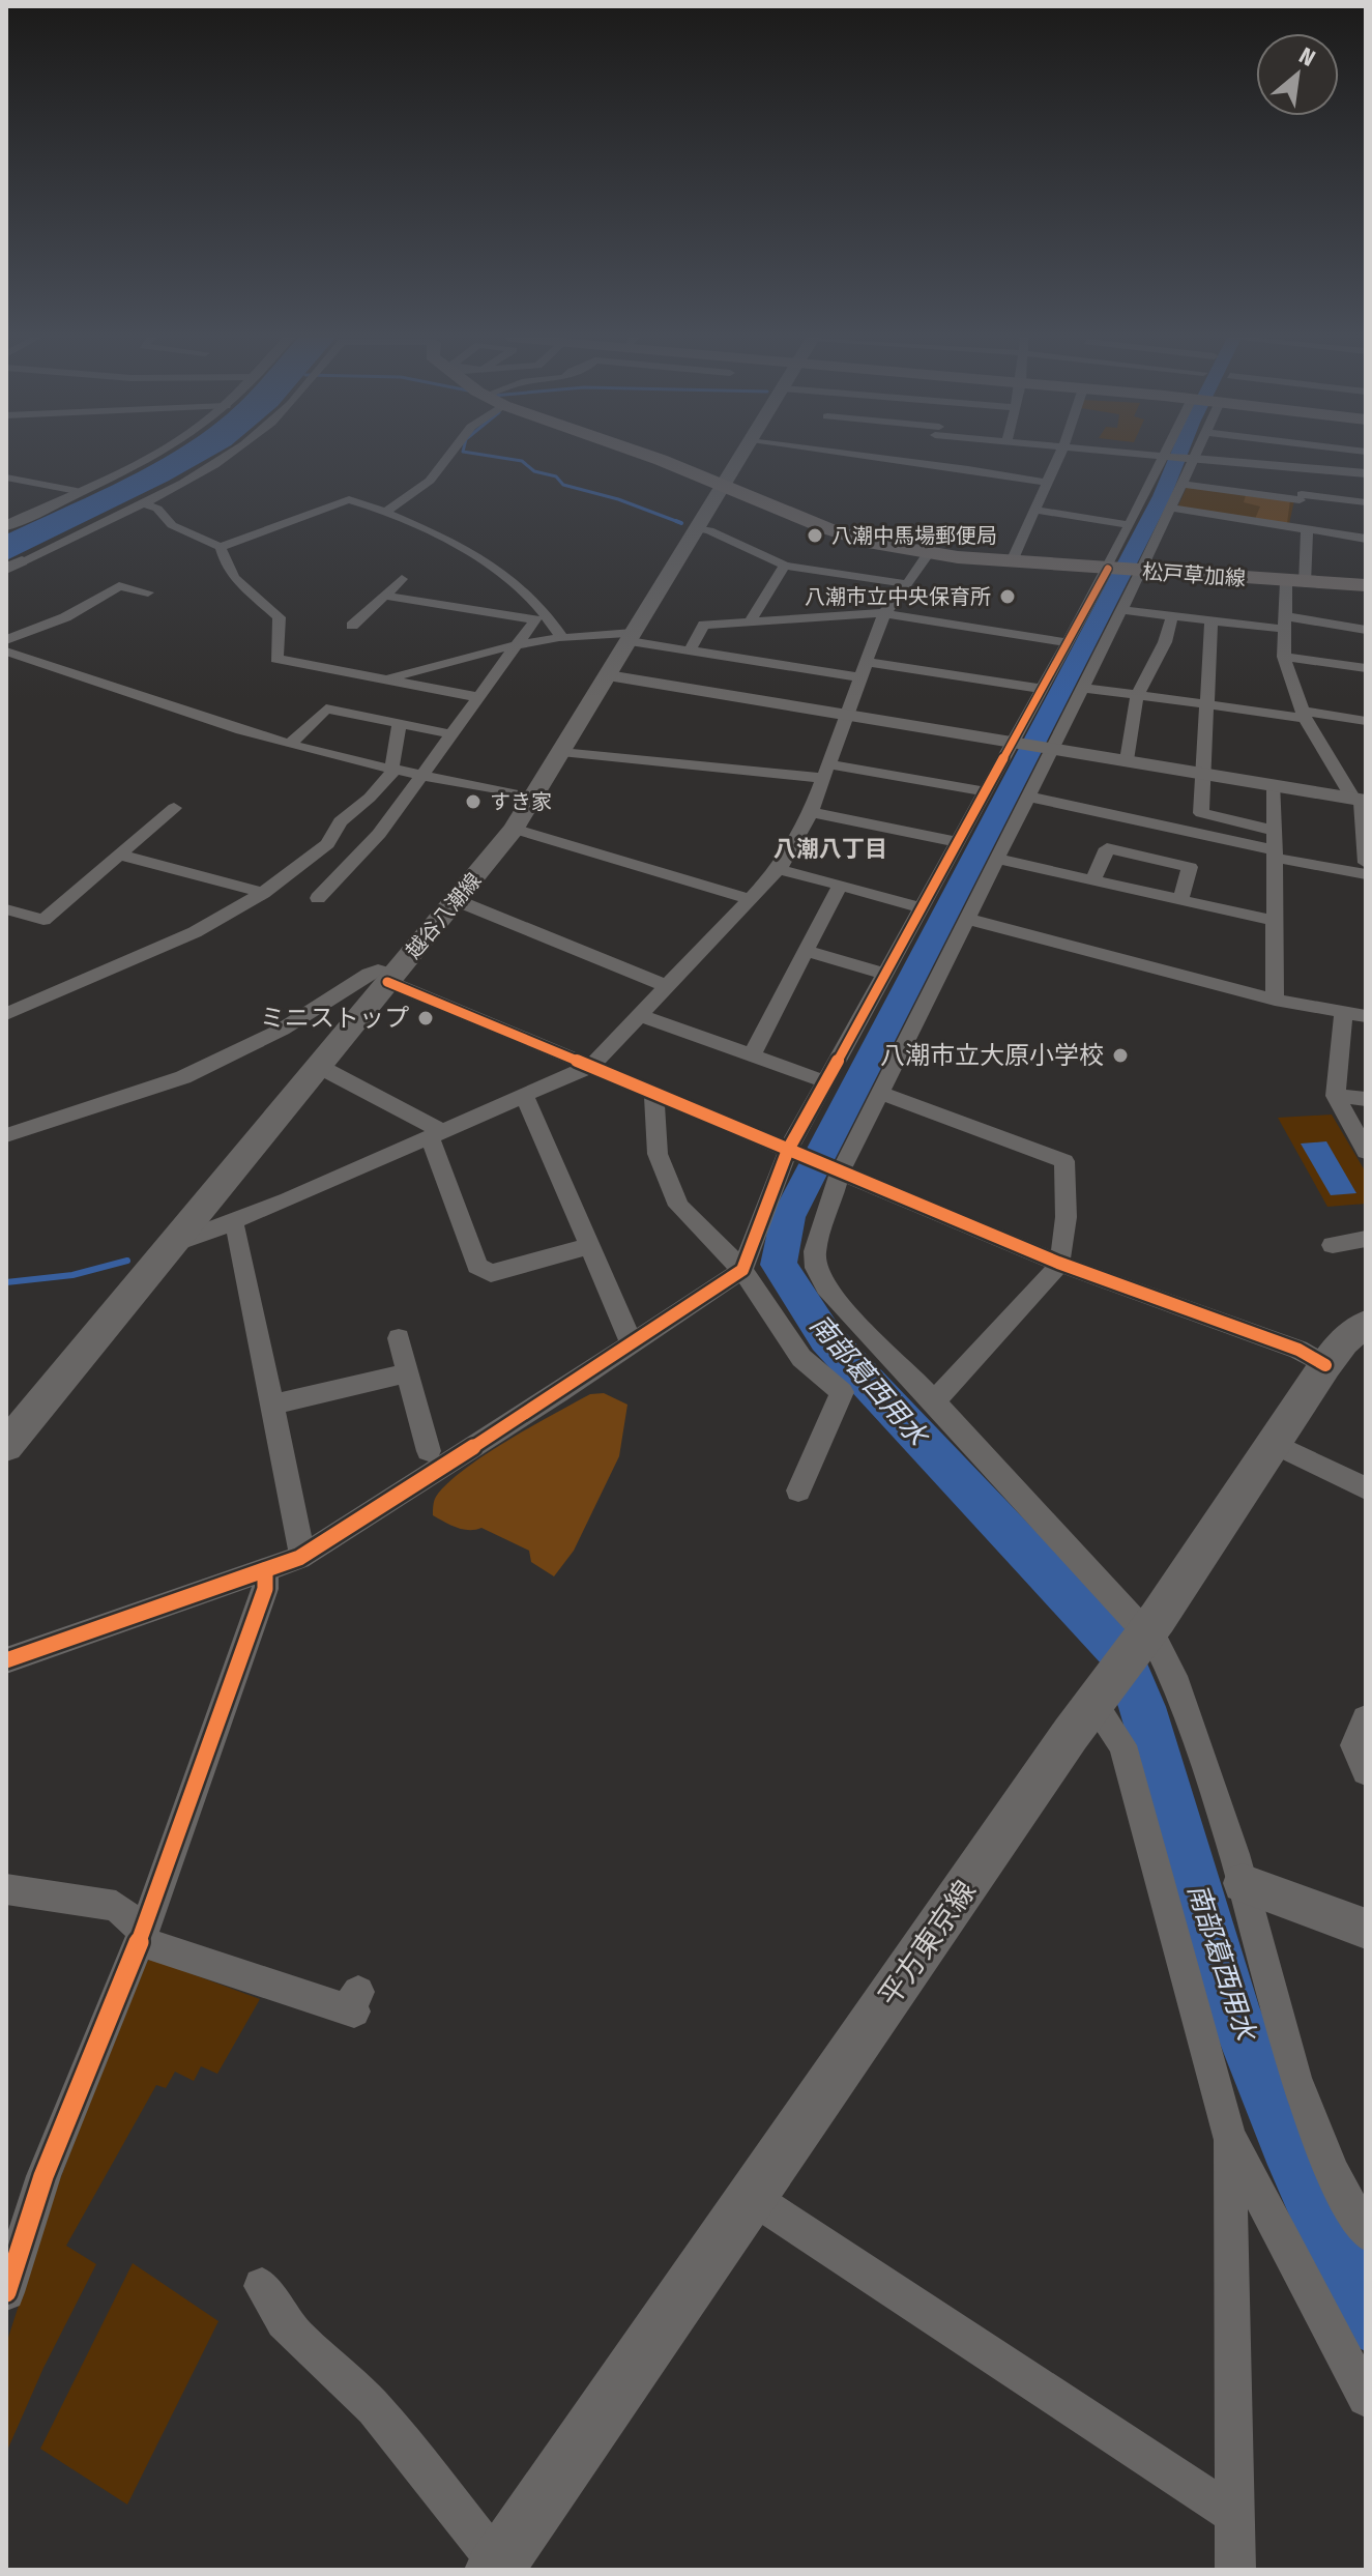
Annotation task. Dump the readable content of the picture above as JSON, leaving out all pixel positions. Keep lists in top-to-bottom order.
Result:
{
  "streets": {
    "main road": ["松戸草加線", "越谷八潮線", "平方東京線"]
  },
  "crossings": [
    ["松戸草加線", "越谷八潮線"]
  ],
  "districts": ["八潮八丁目"],
  "water": ["南部葛西用水"],
  "places": [
    "八潮中馬場郵便局",
    "八潮市立中央保育所",
    "すき家",
    "ミニストップ",
    "八潮市立大原小学校"
  ],
  "north": "top right"
}
